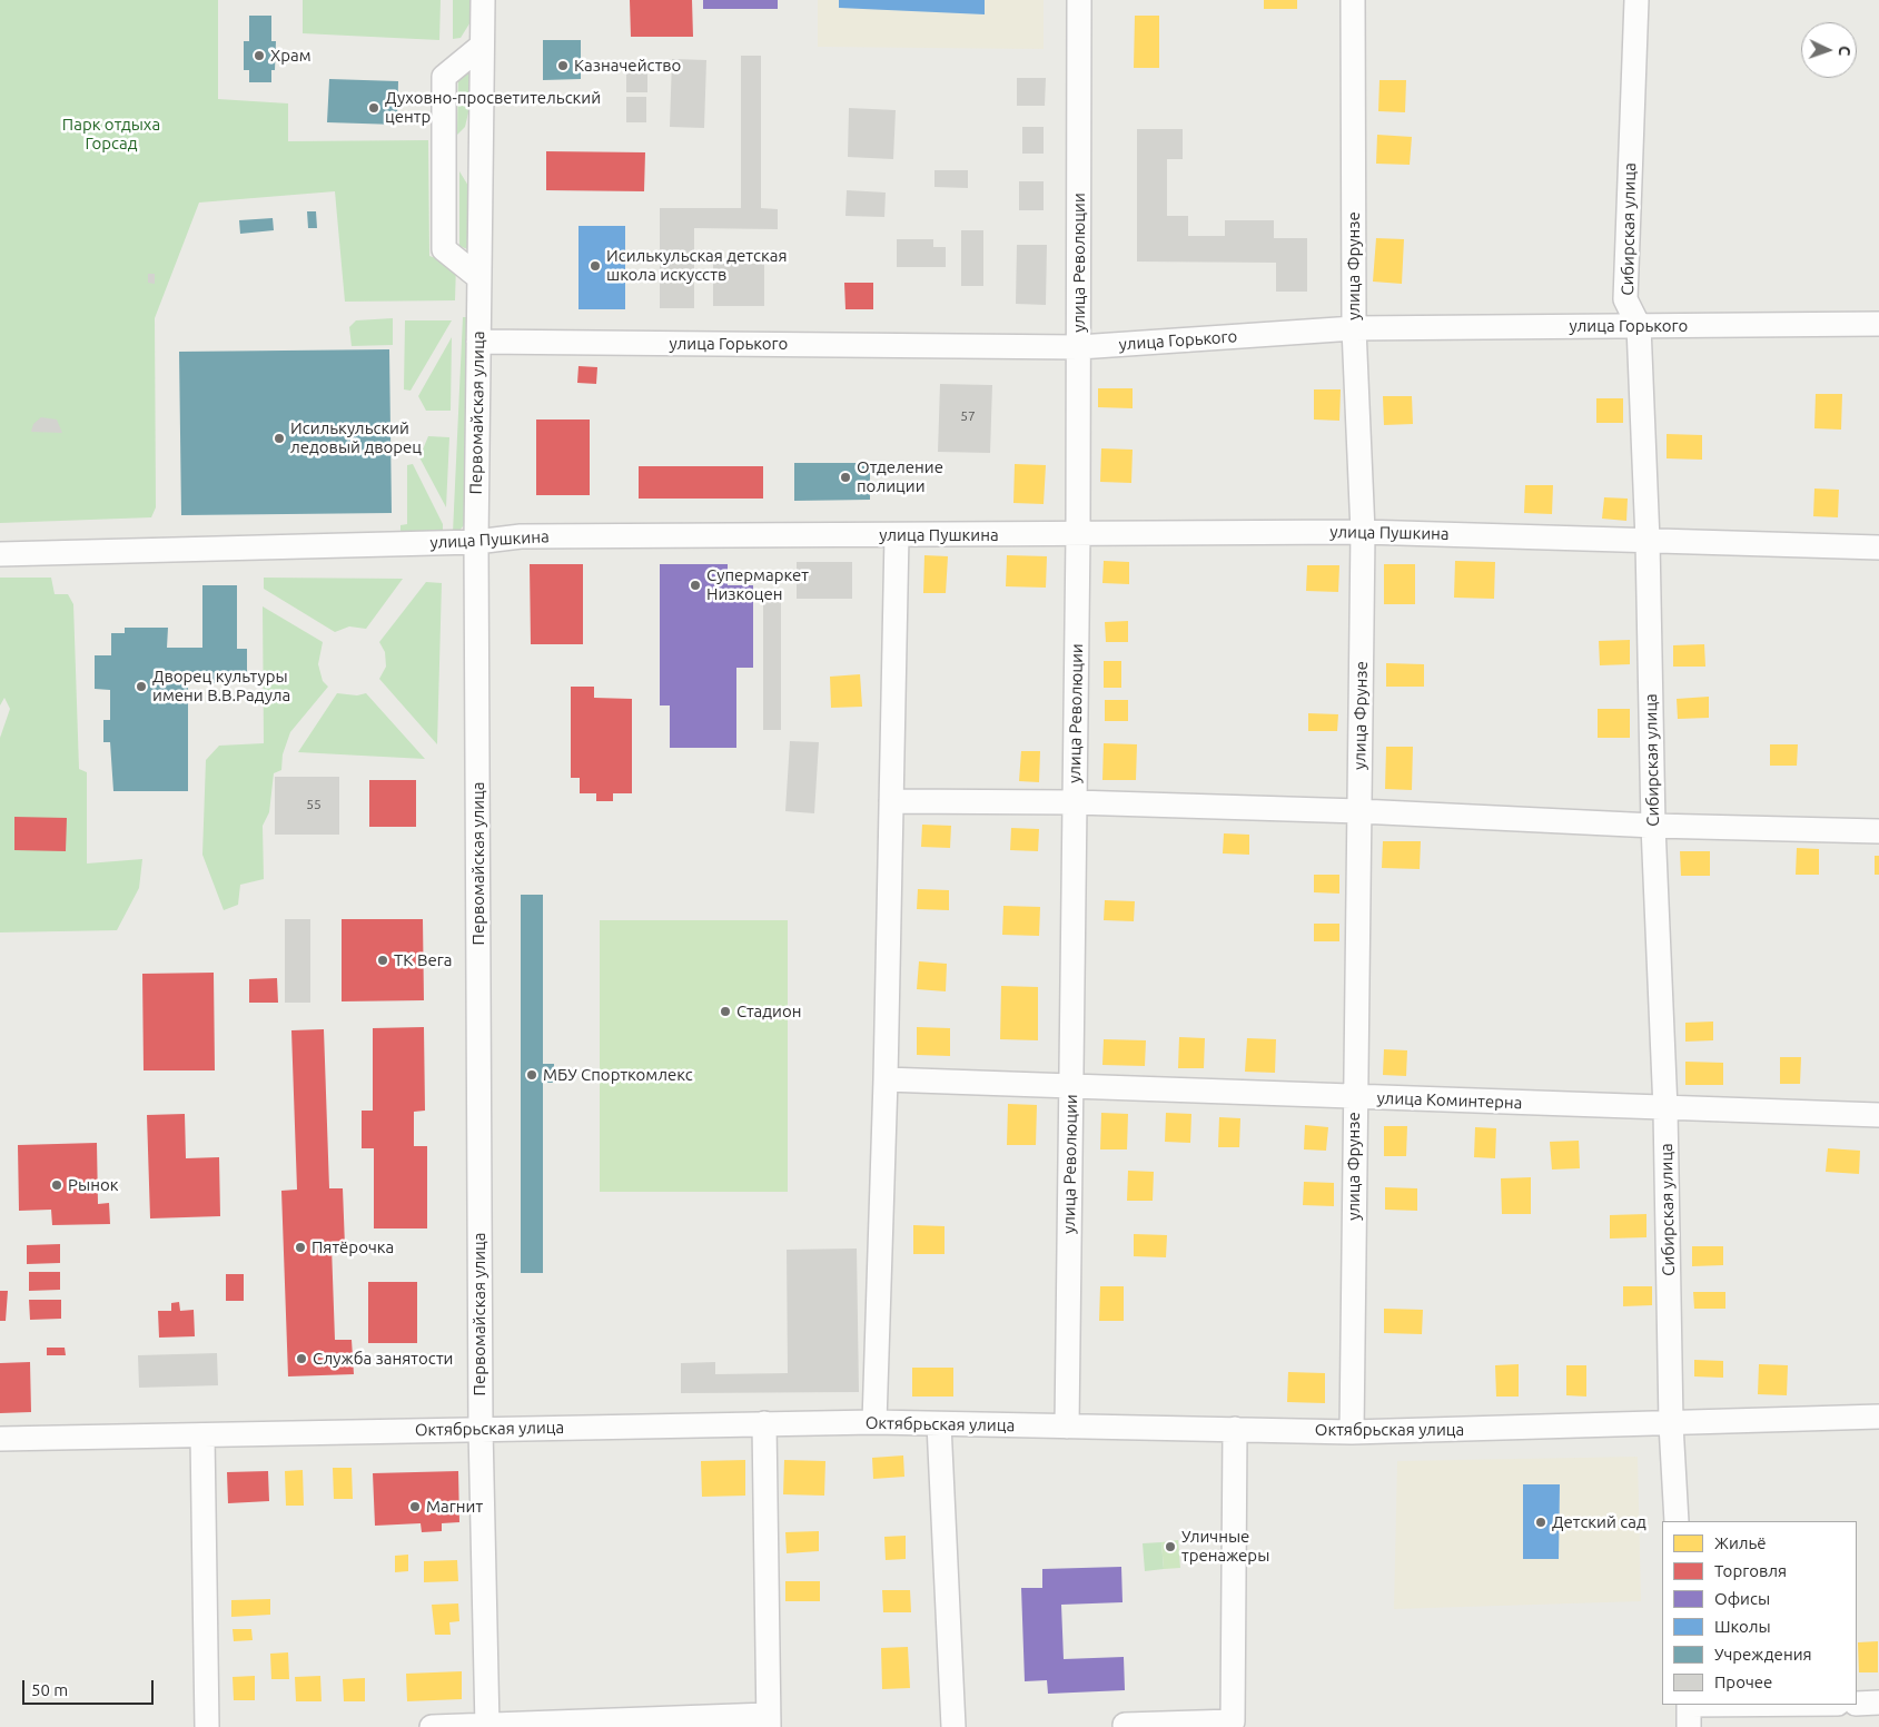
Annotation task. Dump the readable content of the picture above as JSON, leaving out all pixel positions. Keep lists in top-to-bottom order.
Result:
{
  "streets": {
    "street": [
      "Сибирская улица",
      "улица Революции",
      "улица Фрунзе",
      "улица Горького",
      "Первомайская улица",
      "улица Пушкина",
      "улица Коминтерна",
      "Октябрьская улица"
    ]
  },
  "crossings": [
    ["Сибирская улица", "улица Горького"],
    ["Сибирская улица", "улица Пушкина"],
    ["Сибирская улица", "улица Коминтерна"],
    ["Сибирская улица", "Октябрьская улица"],
    ["улица Революции", "улица Горького"],
    ["улица Революции", "улица Пушкина"],
    ["улица Революции", "улица Коминтерна"],
    ["улица Революции", "Октябрьская улица"],
    ["улица Фрунзе", "улица Горького"],
    ["улица Фрунзе", "улица Пушкина"],
    ["улица Фрунзе", "улица Коминтерна"],
    ["улица Фрунзе", "Октябрьская улица"],
    ["улица Горького", "Первомайская улица"],
    ["Первомайская улица", "улица Пушкина"],
    ["Первомайская улица", "Октябрьская улица"]
  ],
  "parks": ["Парк отдыха Горсад"],
  "places": [
    "Храм",
    "Казначейство",
    "Духовно-просветительский центр",
    "Исилькульская детская школа искусств",
    "Исилькульский ледовый дворец",
    "Отделение полиции",
    "Супермаркет Низкоцен",
    "Дворец культуры имени В.В.Радула",
    "ТК Вега",
    "Стадион",
    "МБУ Спорткомлекс",
    "Рынок",
    "Пятёрочка",
    "Служба занятости",
    "Магнит",
    "Детский сад",
    "Уличные тренажеры"
  ],
  "house_numbers": ["57", "55"],
  "legend": [
    "Жильё",
    "Торговля",
    "Офисы",
    "Школы",
    "Учреждения",
    "Прочее"
  ],
  "scale_bar": "50 m",
  "north": "right"
}
